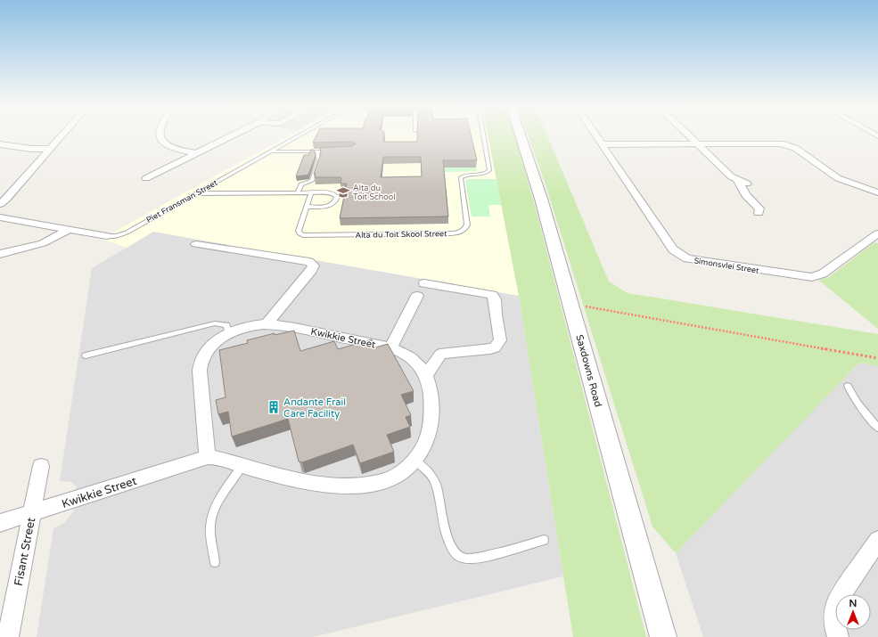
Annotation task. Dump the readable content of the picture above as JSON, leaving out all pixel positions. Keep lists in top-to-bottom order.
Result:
{
  "streets": {
    "street": [
      "Piet Fransman Street",
      "Simonsvlei Street",
      "Kwikkie Street",
      "Saxdowns Road",
      "Fisant Street"
    ],
    "lane": ["Alta du Toit Skool Street"]
  },
  "crossings": [
    ["Kwikkie Street", "Fisant Street"]
  ],
  "places": {
    "school or university": ["Alta du Toit School"],
    "building": ["Andante Frail Care Facility"]
  },
  "north": "top"
}
